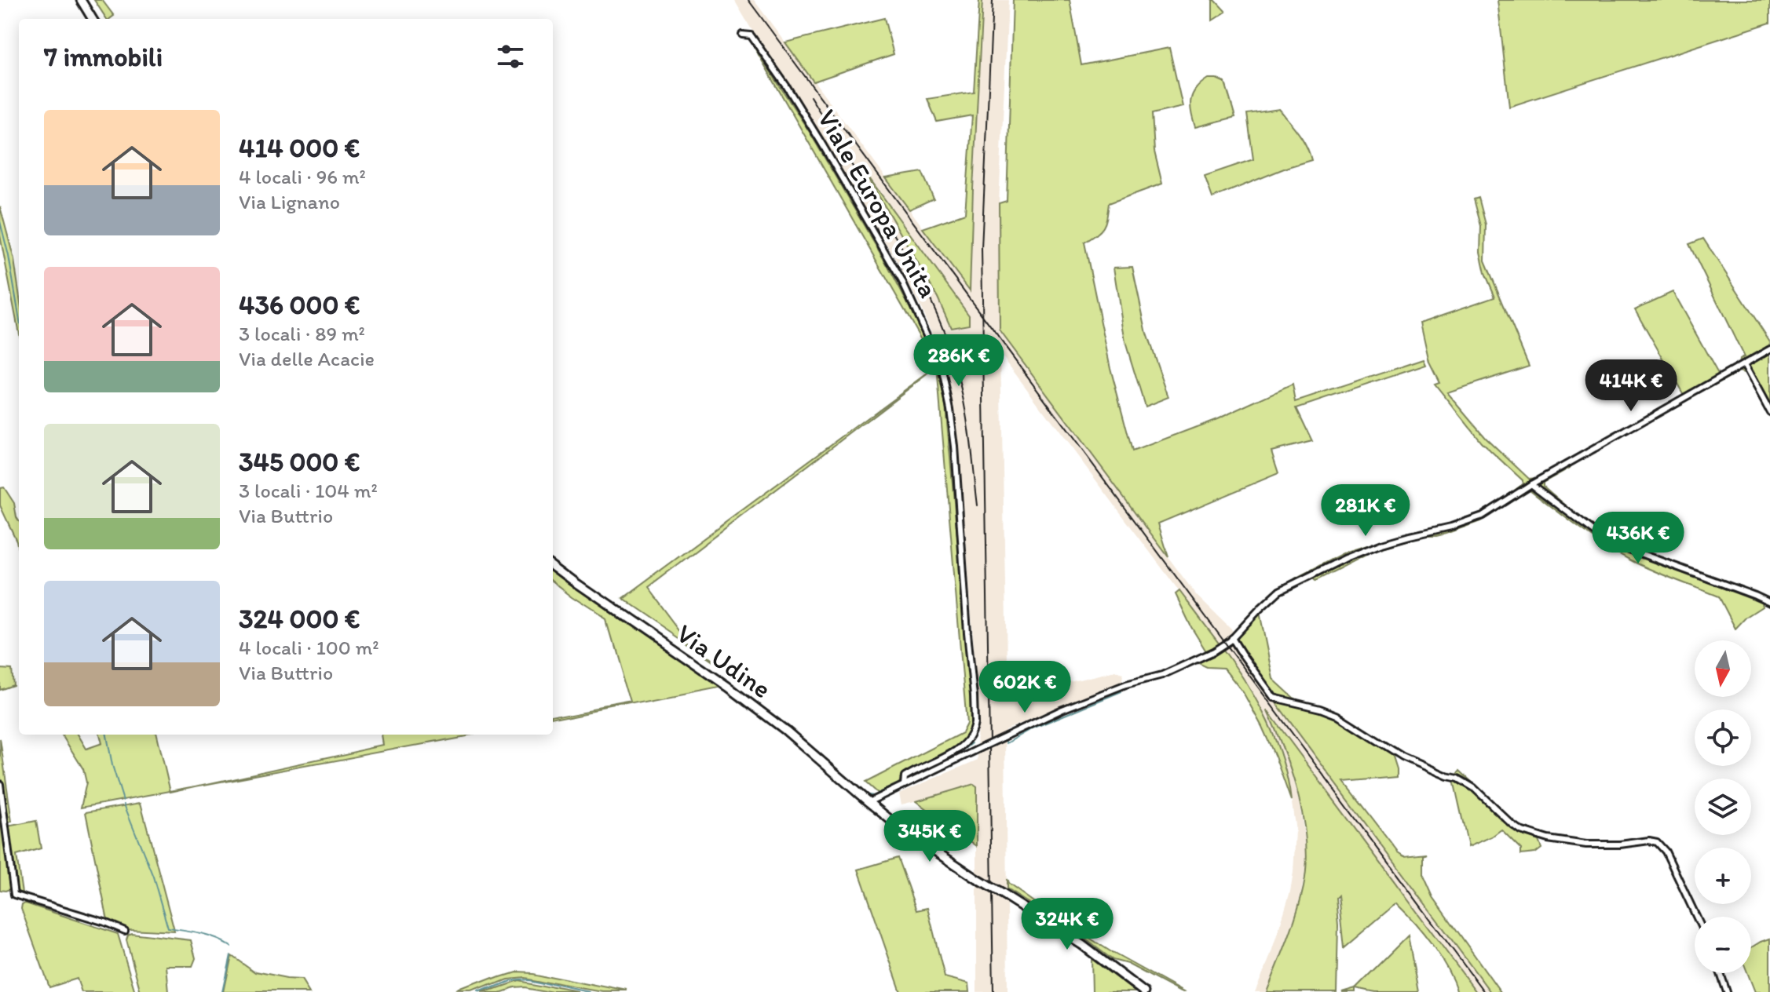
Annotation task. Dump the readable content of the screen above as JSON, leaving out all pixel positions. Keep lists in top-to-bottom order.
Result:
{
  "streets": {
    "street": ["Viale Europa Unita", "Via Udine"]
  },
  "north": "bottom",
  "page": {
    "heading": "7 immobili",
    "list": [
      {
        "name": "414 000 €",
        "note": "4 locali · 96 m² · Via Lignano"
      },
      {
        "name": "436 000 €",
        "note": "3 locali · 89 m² · Via delle Acacie"
      },
      {
        "name": "345 000 €",
        "note": "3 locali · 104 m² · Via Buttrio"
      },
      {
        "name": "324 000 €",
        "note": "4 locali · 100 m² · Via Buttrio"
      }
    ],
    "price": [
      "286K €",
      "414K €",
      "281K €",
      "436K €",
      "602K €",
      "345K €",
      "324K €"
    ],
    "map_buttons": ["+", "−"]
  }
}
